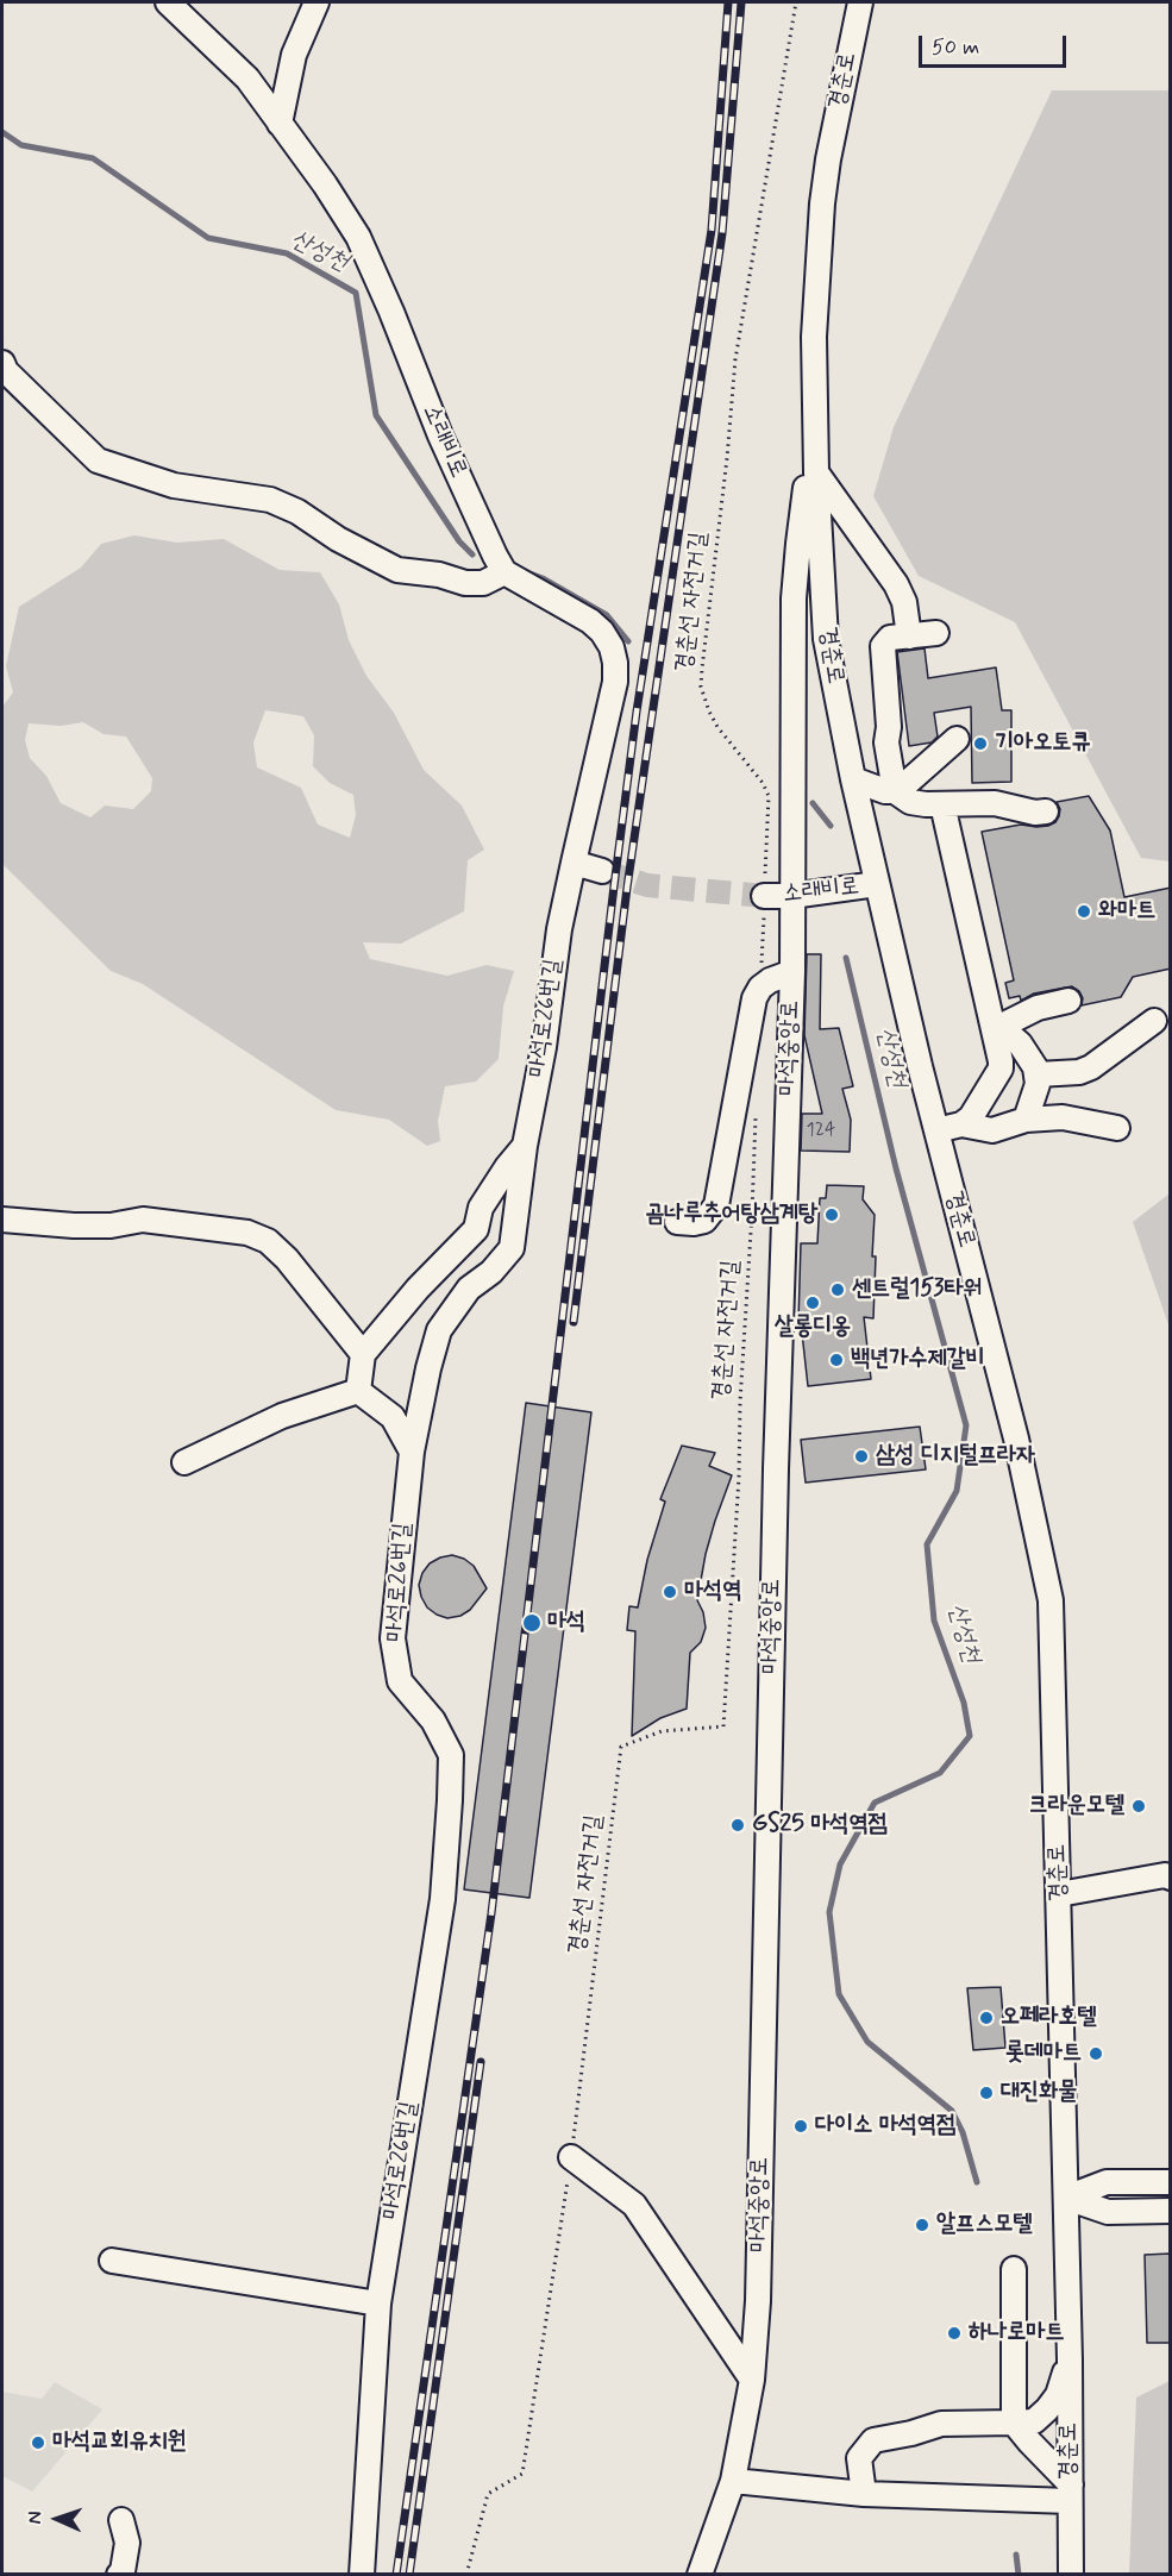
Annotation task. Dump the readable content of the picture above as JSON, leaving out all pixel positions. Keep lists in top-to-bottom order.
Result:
{
  "streets": {
    "street": [
      "경춘로",
      "소래비로",
      "마석로26번길",
      "마석중앙로"
    ],
    "path": ["경춘선 자전거길"]
  },
  "crossings": [
    ["경춘로", "소래비로"],
    ["경춘로", "마석중앙로"],
    ["소래비로", "경춘선 자전거길"],
    ["소래비로", "마석중앙로"]
  ],
  "water": ["산성천"],
  "places": [
    "기아오토큐",
    "와마트",
    "곰나루추어탕삼계탕",
    "센트럴153타워",
    "살롱디옹",
    "백년가수제갈비",
    "삼성 디지털프라자",
    "마석역",
    "마석",
    "크라운모텔",
    "GS25 마석역점",
    "오페라호텔",
    "롯데마트",
    "대진화물",
    "다이소 마석역점",
    "알프스모텔",
    "하나로마트",
    "마석교회유치원"
  ],
  "house_numbers": ["124"],
  "scale_bar": "50 m",
  "north": "left"
}
